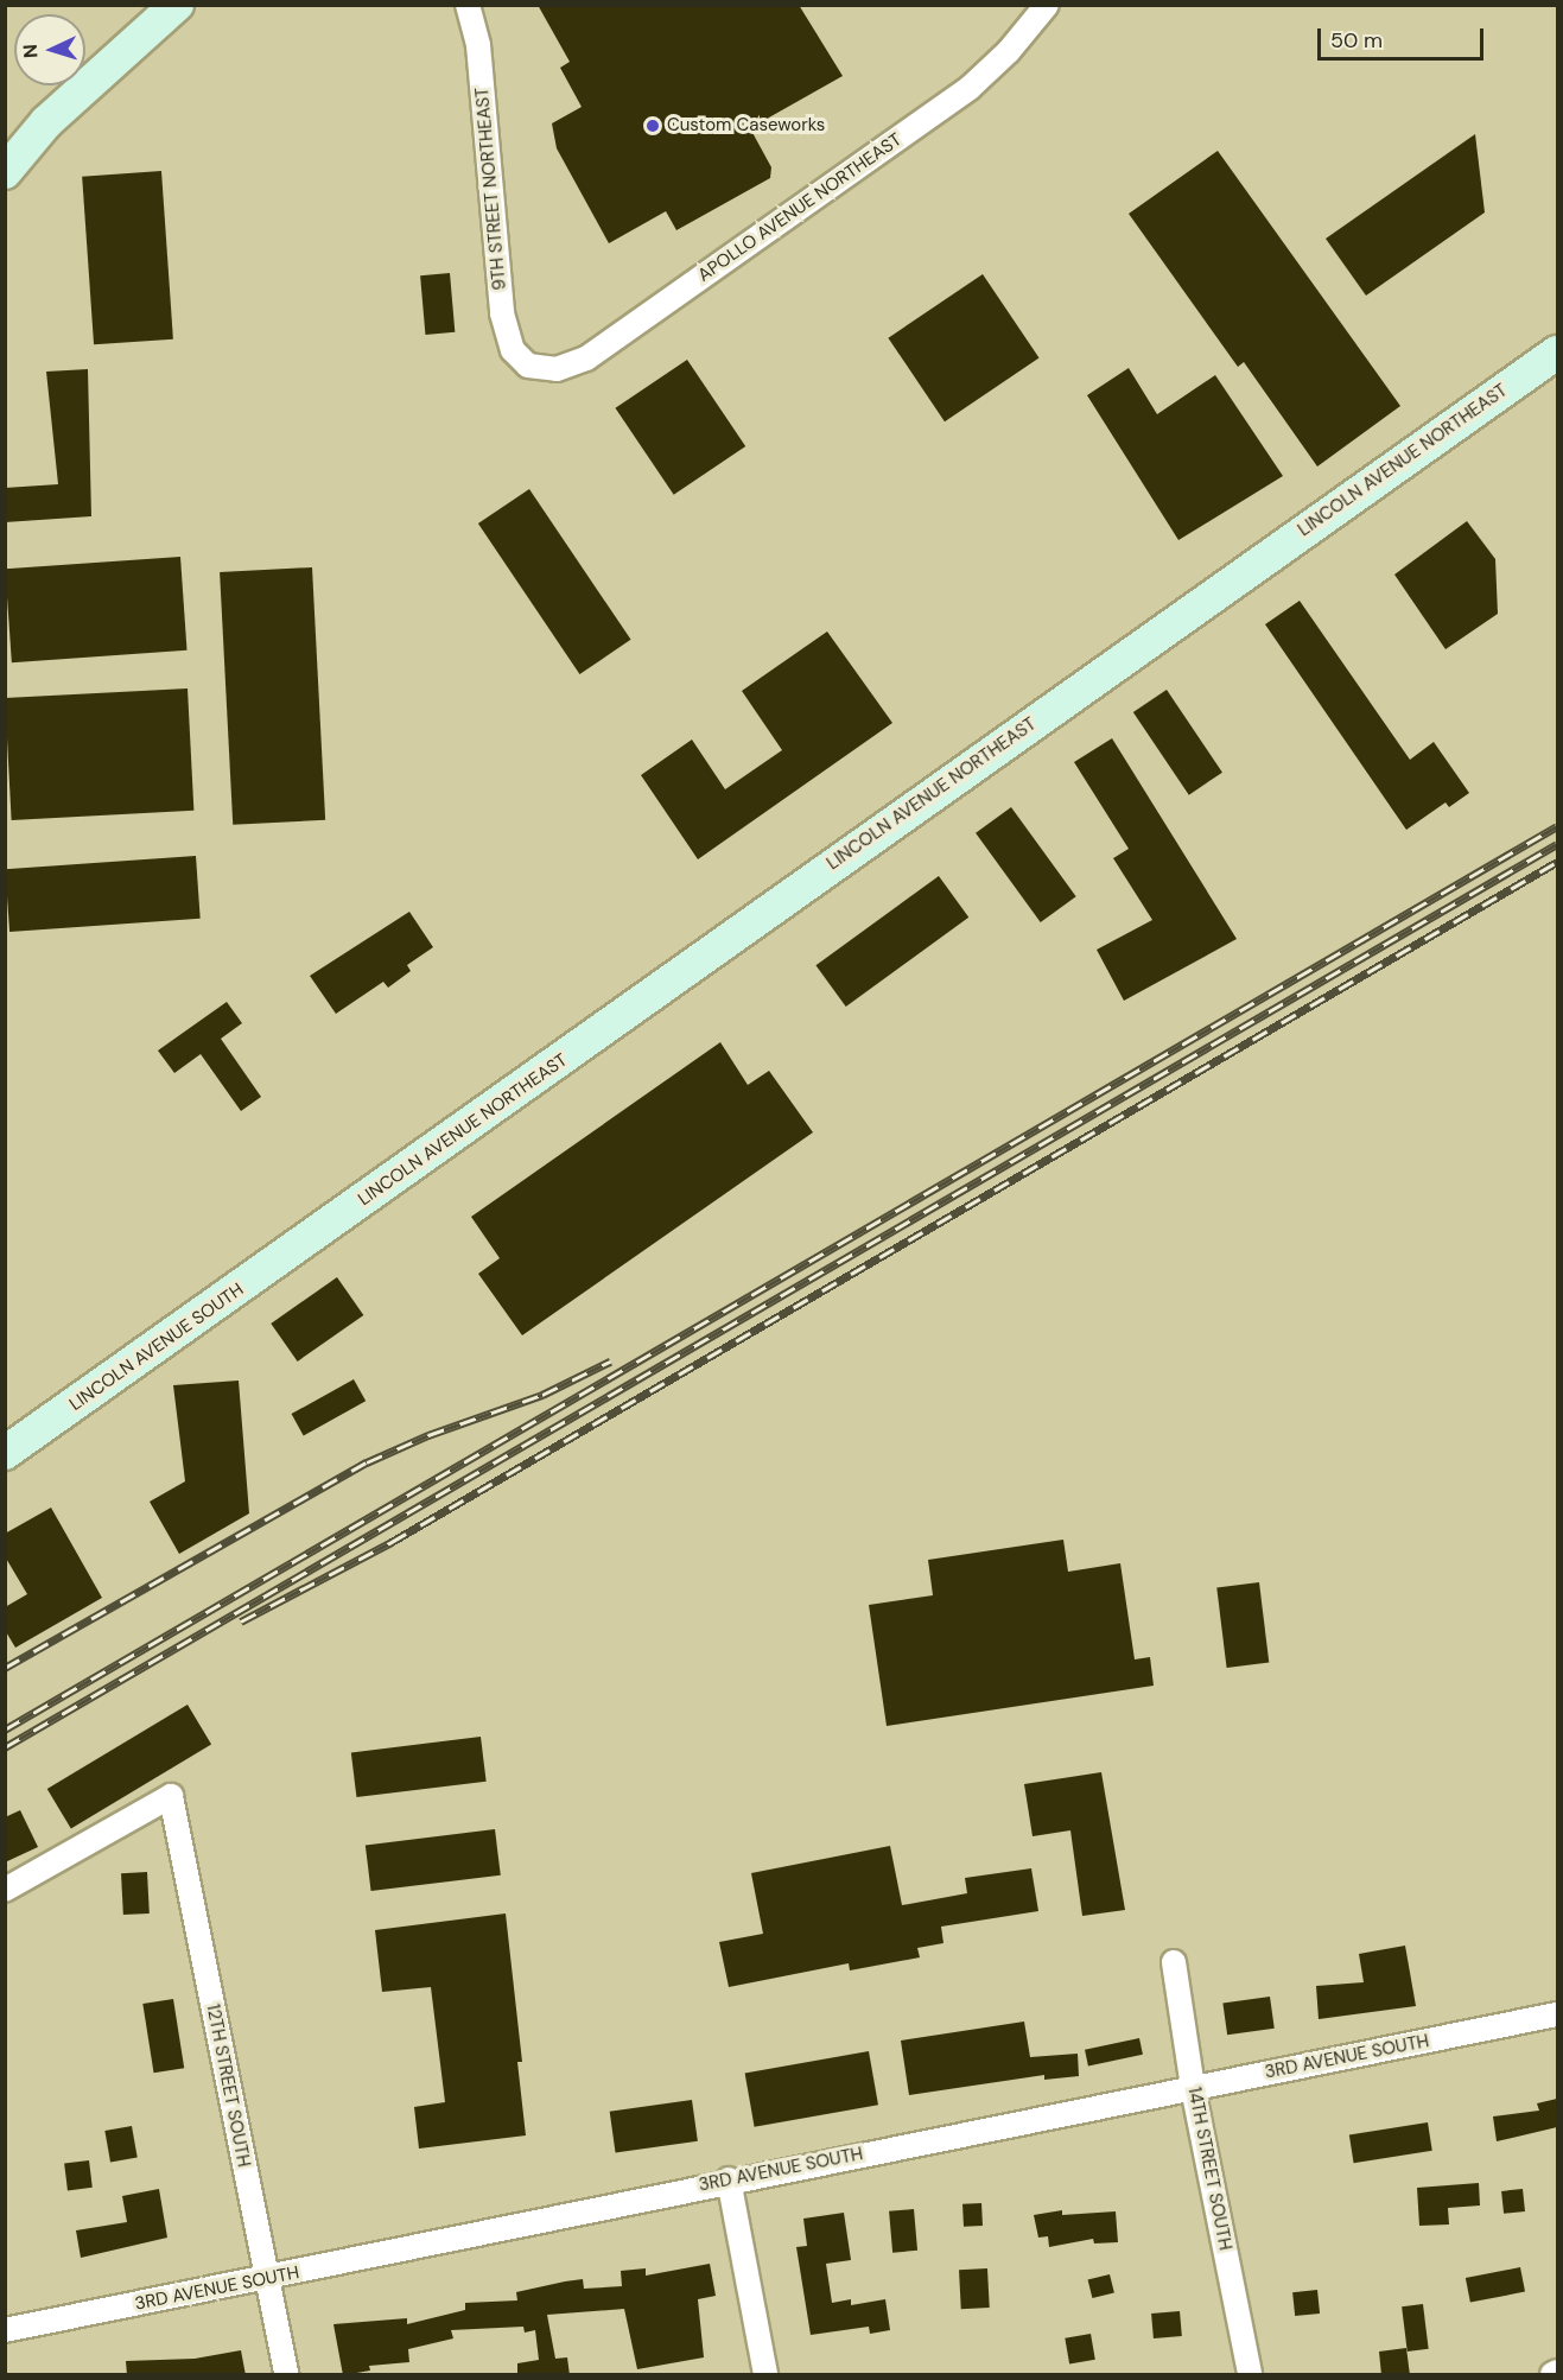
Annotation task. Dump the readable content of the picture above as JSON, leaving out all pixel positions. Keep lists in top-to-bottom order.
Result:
{
  "streets": {
    "street": [
      "9TH STREET NORTHEAST",
      "APOLLO AVENUE NORTHEAST",
      "LINCOLN AVENUE NORTHEAST",
      "LINCOLN AVENUE SOUTH",
      "3RD AVENUE SOUTH",
      "12TH STREET SOUTH",
      "14TH STREET SOUTH"
    ]
  },
  "crossings": [
    ["9TH STREET NORTHEAST", "APOLLO AVENUE NORTHEAST"],
    ["LINCOLN AVENUE NORTHEAST", "LINCOLN AVENUE SOUTH"],
    ["3RD AVENUE SOUTH", "12TH STREET SOUTH"],
    ["3RD AVENUE SOUTH", "14TH STREET SOUTH"]
  ],
  "places": ["Custom Caseworks"],
  "scale_bar": "50 m",
  "north": "left"
}
